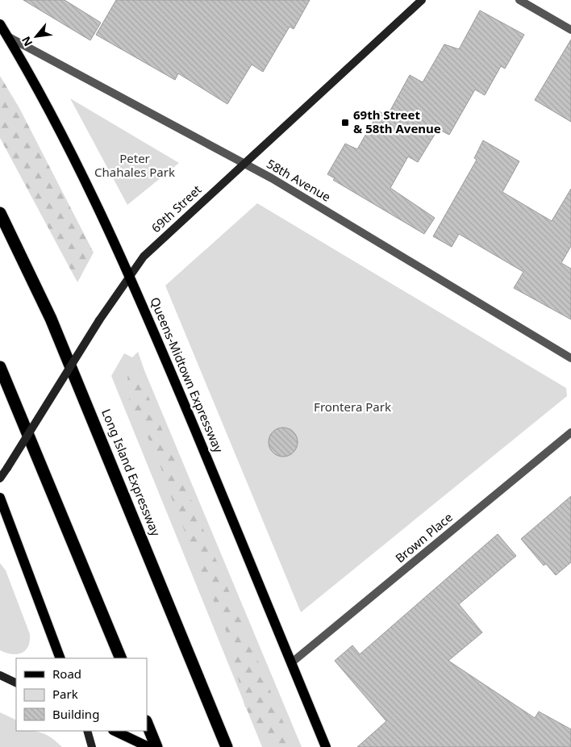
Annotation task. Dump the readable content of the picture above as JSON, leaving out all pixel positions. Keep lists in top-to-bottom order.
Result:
{
  "streets": {
    "highway": ["Long Island Expressway"],
    "main road": ["69th Street", "Queens-Midtown Expressway"],
    "street": ["58th Avenue", "Brown Place"]
  },
  "crossings": [
    ["58th Avenue", "69th Street"],
    ["58th Avenue", "Queens-Midtown Expressway"],
    ["69th Street", "Queens-Midtown Expressway"],
    ["Queens-Midtown Expressway", "Brown Place"]
  ],
  "parks": ["Peter Chahales Park", "Frontera Park"],
  "places": {
    "transit": ["69th Street & 58th Avenue"]
  },
  "legend": ["Road", "Park", "Building"],
  "north": "bottom left"
}
